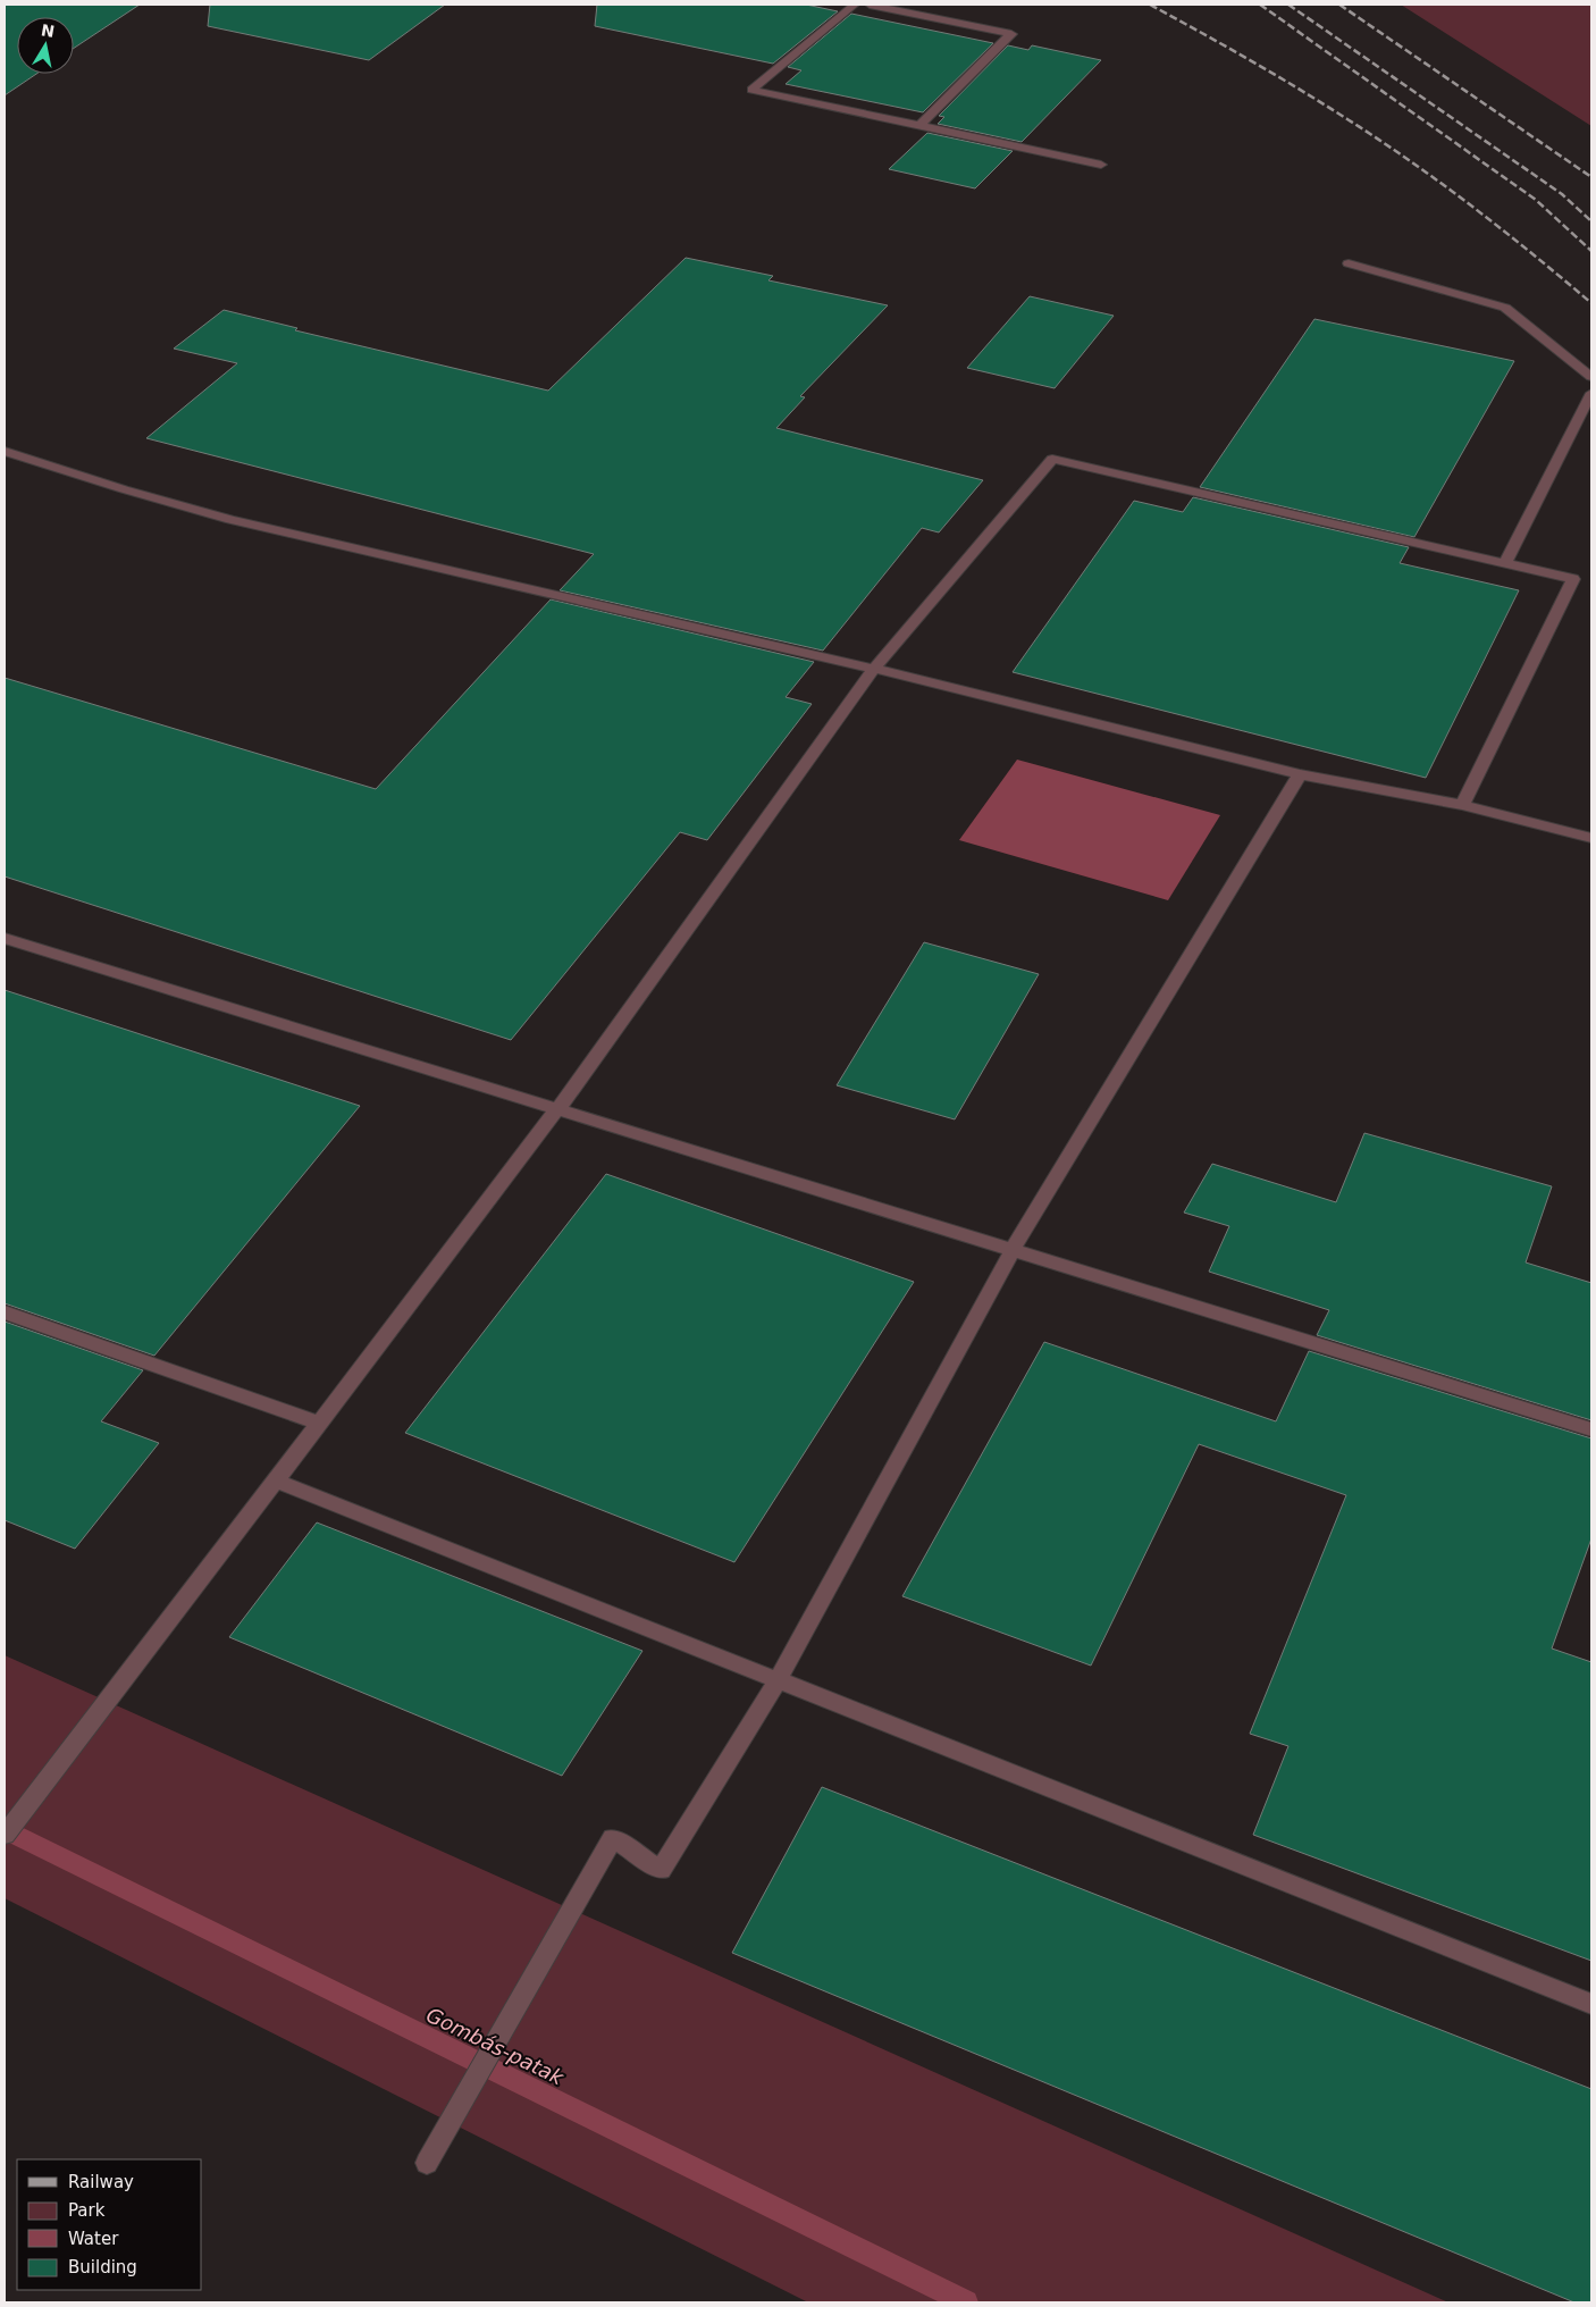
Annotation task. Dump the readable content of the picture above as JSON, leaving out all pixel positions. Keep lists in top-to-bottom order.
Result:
{
  "water": ["Gombás-patak"],
  "legend": [
    "Railway",
    "Park",
    "Water",
    "Building"
  ],
  "north": "top"
}
